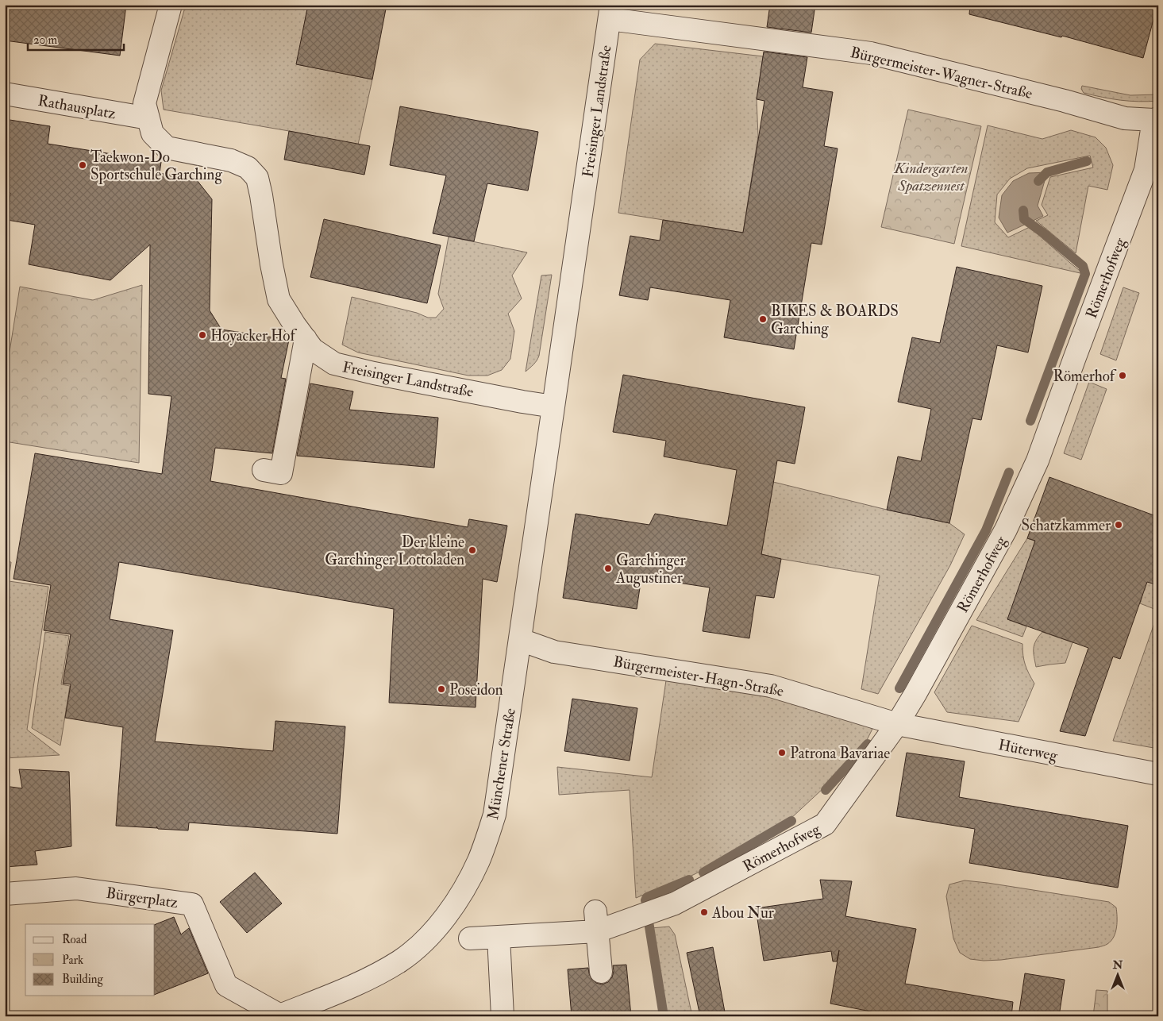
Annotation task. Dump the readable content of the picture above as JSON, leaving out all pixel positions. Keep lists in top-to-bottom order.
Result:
{
  "streets": {
    "street": [
      "Bürgermeister-Wagner-Straße",
      "Rathausplatz",
      "Freisinger Landstraße",
      "Römerhofweg",
      "Bürgermeister-Hagn-Straße",
      "Hüterweg",
      "Münchener Straße",
      "Bürgerplatz"
    ]
  },
  "crossings": [
    ["Bürgermeister-Wagner-Straße", "Freisinger Landstraße"],
    ["Bürgermeister-Wagner-Straße", "Römerhofweg"],
    ["Rathausplatz", "Freisinger Landstraße"],
    ["Freisinger Landstraße", "Bürgermeister-Hagn-Straße"],
    ["Freisinger Landstraße", "Münchener Straße"],
    ["Römerhofweg", "Bürgermeister-Hagn-Straße"],
    ["Römerhofweg", "Hüterweg"],
    ["Bürgermeister-Hagn-Straße", "Hüterweg"],
    ["Bürgermeister-Hagn-Straße", "Münchener Straße"],
    ["Münchener Straße", "Bürgerplatz"]
  ],
  "parks": ["Kindergarten Spatzennest"],
  "places": [
    "Taekwon-Do Sportschule Garching",
    "BIKES & BOARDS Garching",
    "Hoyacker Hof",
    "Römerhof",
    "Schatzkammer",
    "Der kleine Garchinger Lottoladen",
    "Garchinger Augustiner",
    "Poseidon",
    "Patrona Bavariae",
    "Abou Nur"
  ],
  "legend": ["Road", "Park", "Building"],
  "scale_bar": "20 m",
  "north": "top"
}
